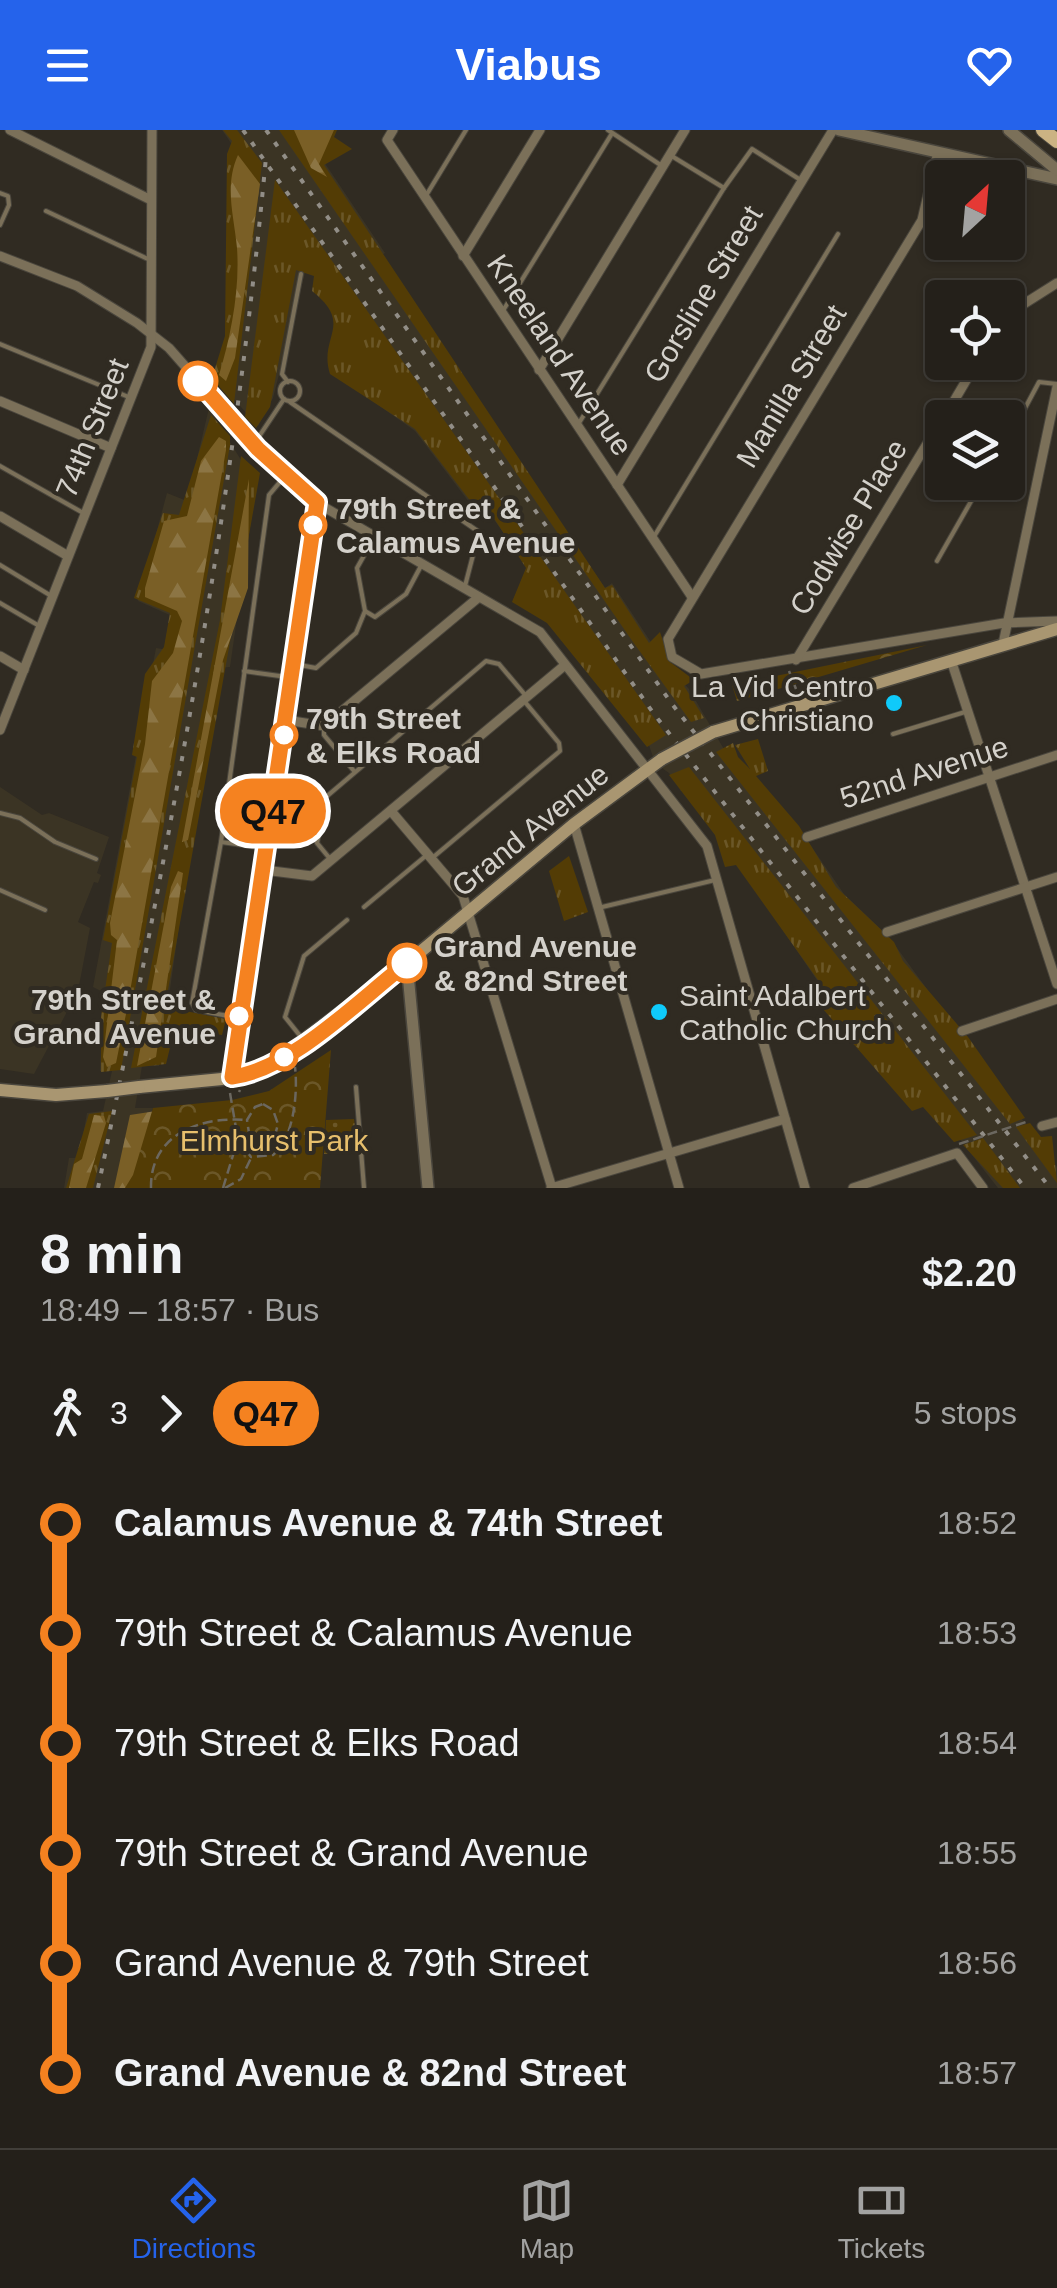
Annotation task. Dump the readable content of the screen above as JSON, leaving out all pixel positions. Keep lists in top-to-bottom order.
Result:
{
  "streets": {
    "main road": ["Grand Avenue"],
    "street": [
      "Gorsline Street",
      "Kneeland Avenue",
      "Manilla Street",
      "74th Street",
      "Codwise Place",
      "52nd Avenue"
    ]
  },
  "crossings": [
    ["Gorsline Street", "Kneeland Avenue"],
    ["Kneeland Avenue", "Manilla Street"],
    ["Manilla Street", "Codwise Place"]
  ],
  "parks": ["Elmhurst Park"],
  "places": [
    "79th Street & Calamus Avenue",
    "La Vid Centro Christiano",
    "79th Street & Elks Road",
    "Grand Avenue & 82nd Street",
    "Saint Adalbert Catholic Church",
    "79th Street & Grand Avenue"
  ],
  "lines": ["bus line Q47"],
  "north": "top right",
  "page": {
    "header": "Viabus",
    "on_map": "Q47",
    "heading": ["8 min", "18:49 – 18:57 · Bus", "$2.20"],
    "legs": ["3", "Q47", "5 stops"],
    "list": [
      {
        "name": "Calamus Avenue & 74th Street",
        "value": "18:52"
      },
      {
        "name": "79th Street & Calamus Avenue",
        "value": "18:53"
      },
      {
        "name": "79th Street & Elks Road",
        "value": "18:54"
      },
      {
        "name": "79th Street & Grand Avenue",
        "value": "18:55"
      },
      {
        "name": "Grand Avenue & 79th Street",
        "value": "18:56"
      },
      {
        "name": "Grand Avenue & 82nd Street",
        "value": "18:57"
      }
    ],
    "tabs": ["Directions", "Map", "Tickets"]
  }
}
